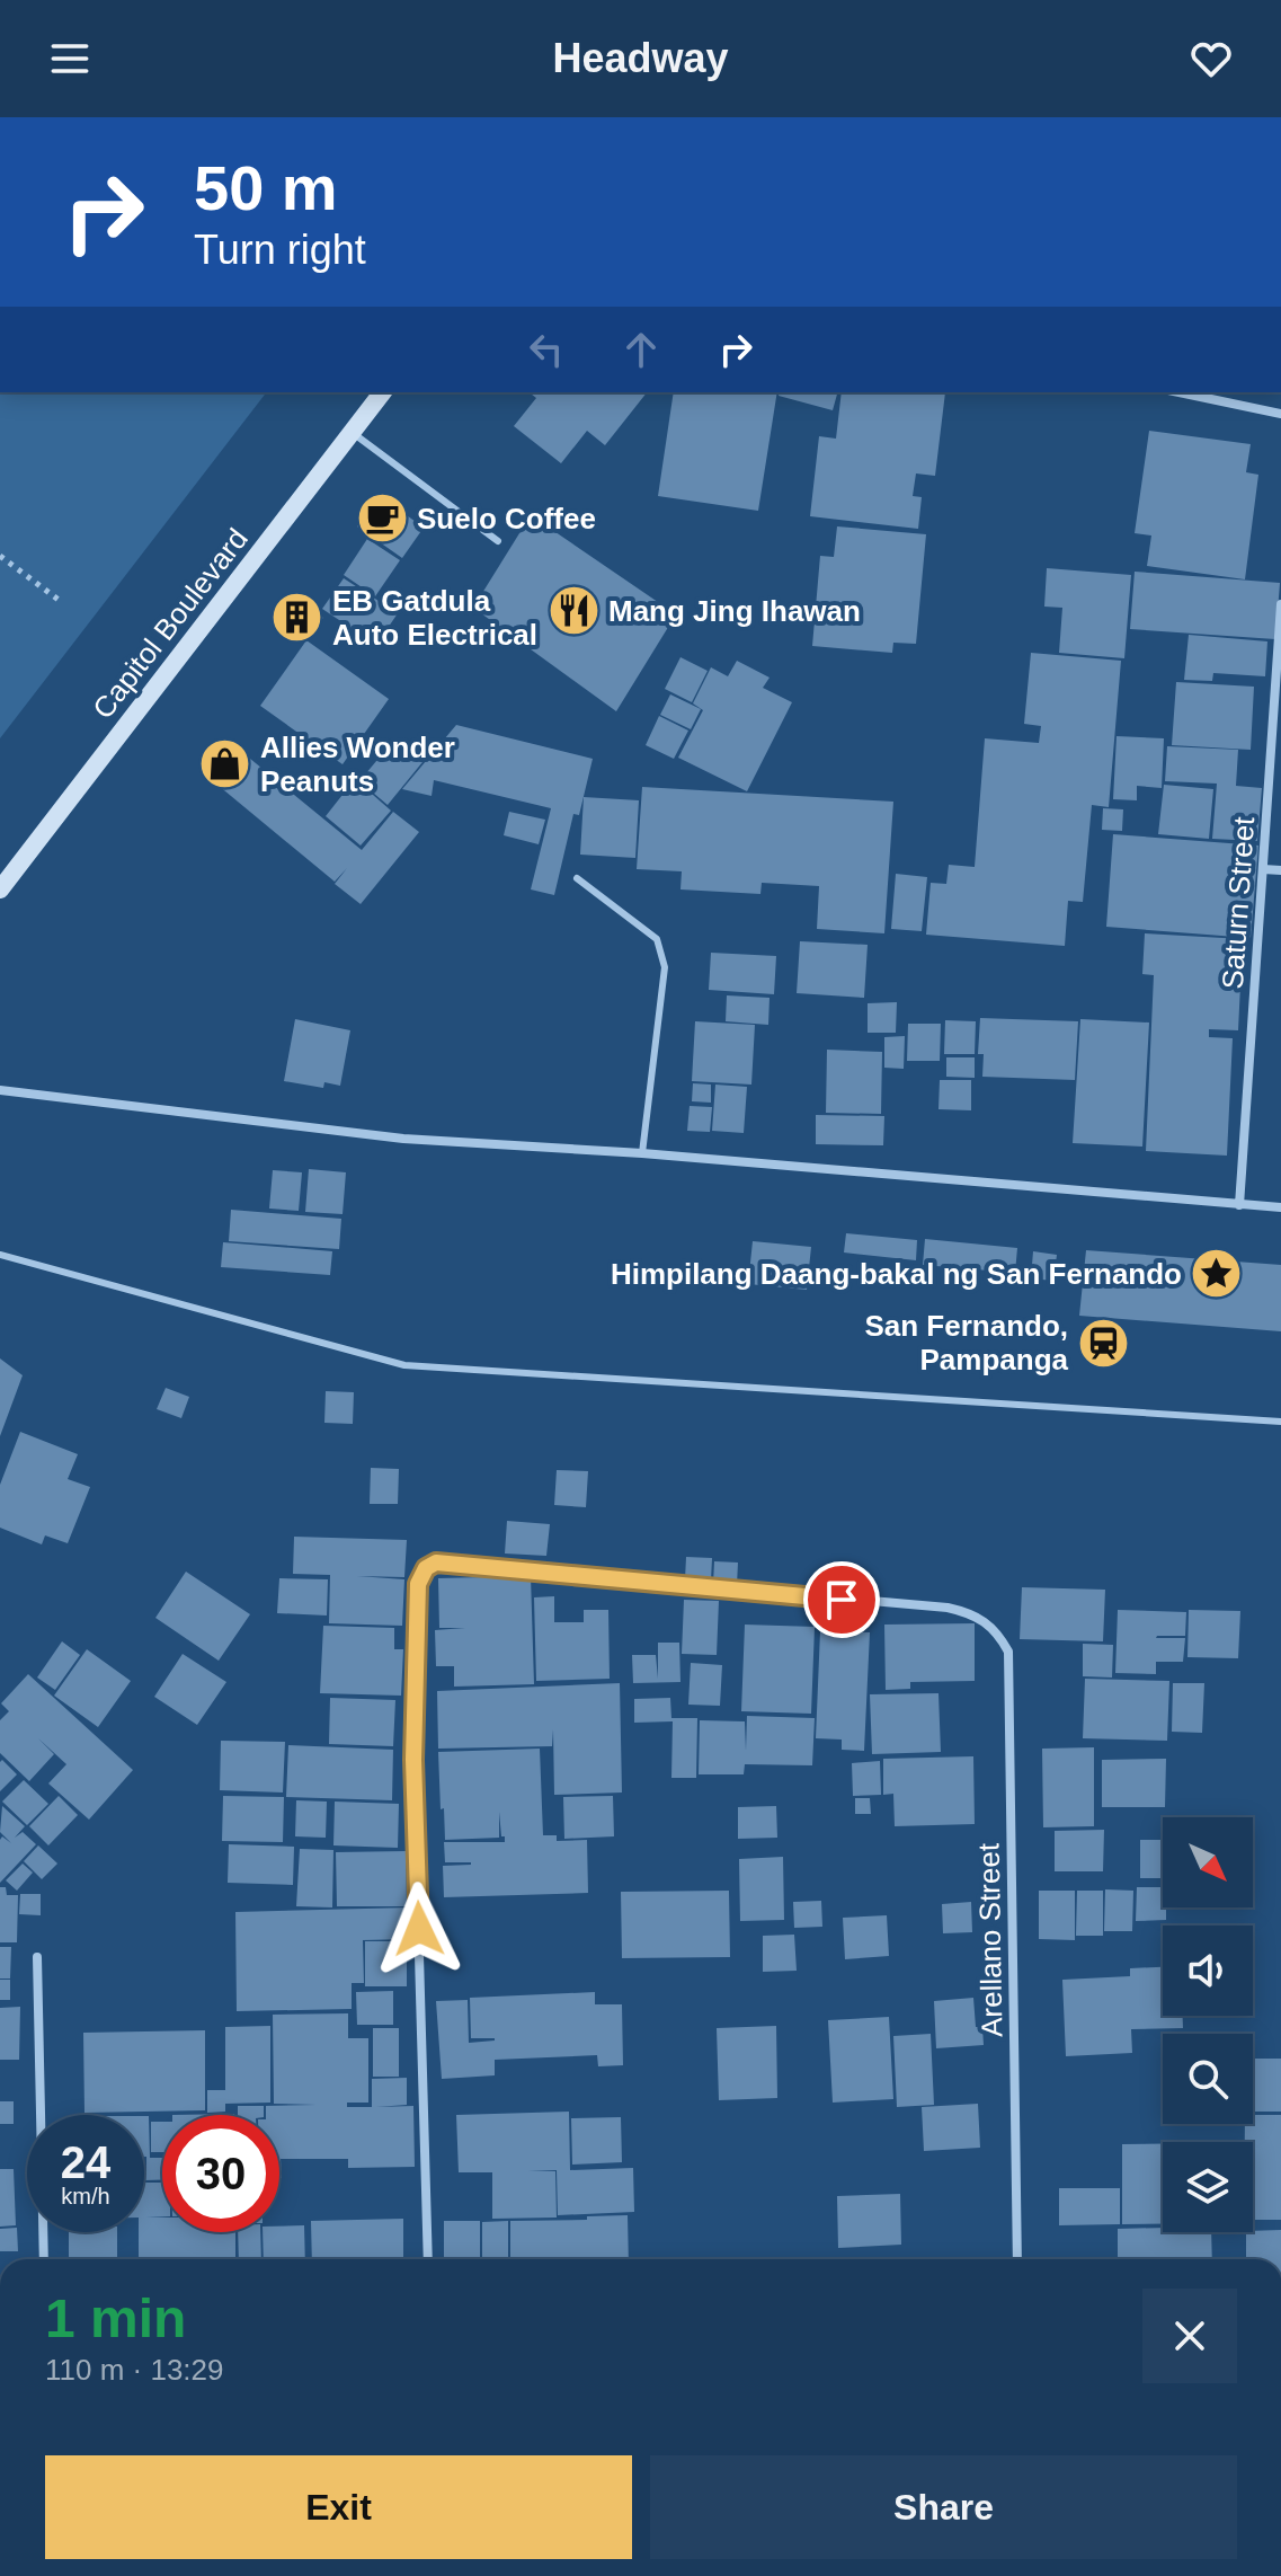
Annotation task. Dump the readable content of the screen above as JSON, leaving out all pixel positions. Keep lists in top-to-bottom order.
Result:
{
  "streets": {
    "main road": ["Capitol Boulevard"],
    "street": ["Saturn Street", "Arellano Street"]
  },
  "places": {
    "cafe": ["Suelo Coffee"],
    "restaurant": ["Mang Jing Ihawan"],
    "building": ["EB Gatdula Auto Electrical"],
    "shop": ["Allies Wonder Peanuts"],
    "place": ["Himpilang Daang-bakal ng San Fernando"],
    "station": ["San Fernando, Pampanga"]
  },
  "north": "bottom right",
  "page": {
    "header": "Headway",
    "turn": ["50 m", "Turn right"],
    "speed": "24 km/h",
    "limit": "30",
    "heading": ["1 min", "110 m · 13:29"],
    "buttons": ["Exit", "Share"]
  }
}
